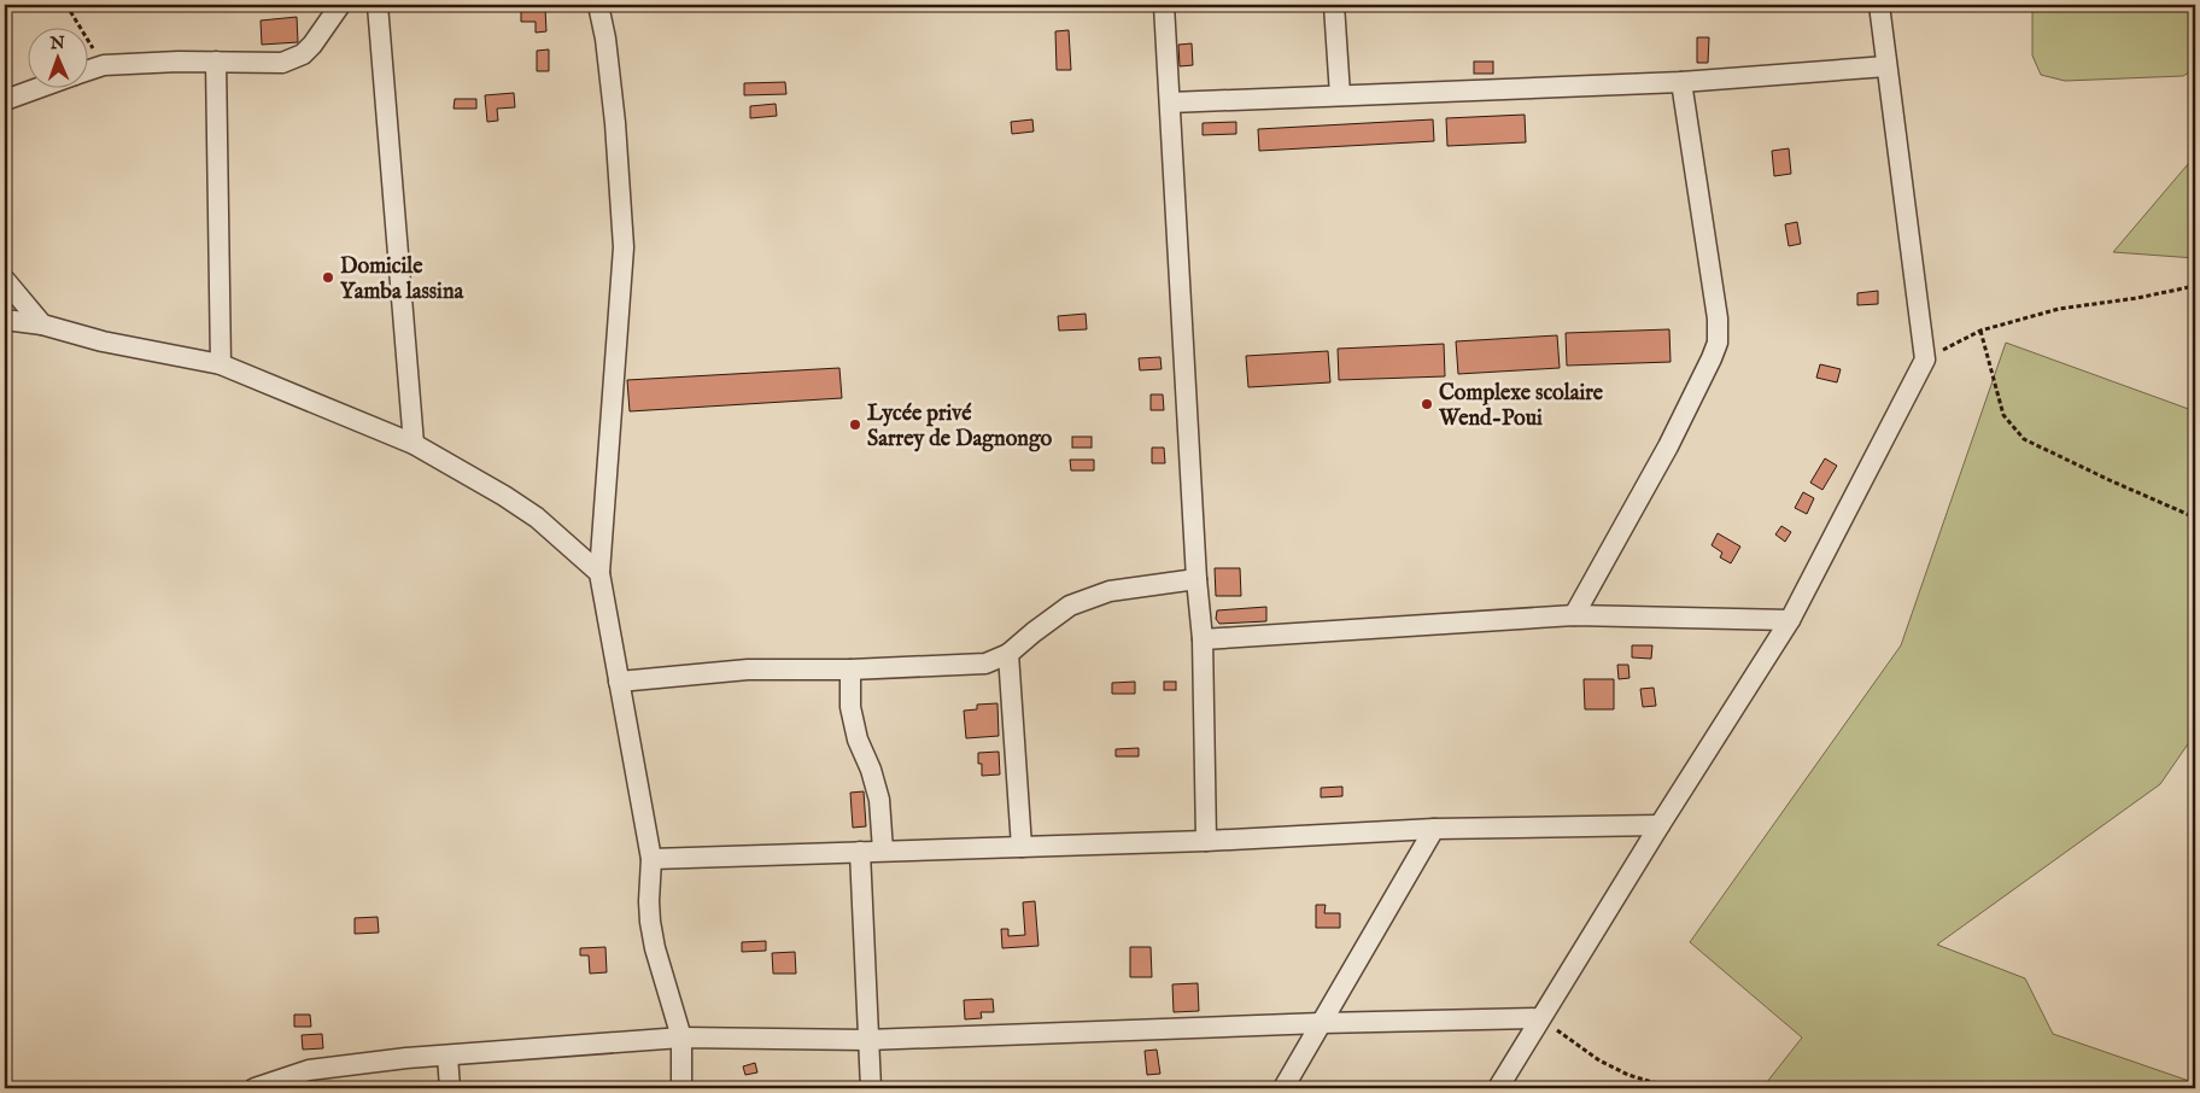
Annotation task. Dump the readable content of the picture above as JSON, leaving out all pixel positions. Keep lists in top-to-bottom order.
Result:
{
  "places": ["Domicile Yamba lassina", "Complexe scolaire Wend-Poui", "Lycée privé Sarrey de Dagnongo"],
  "north": "top"
}
